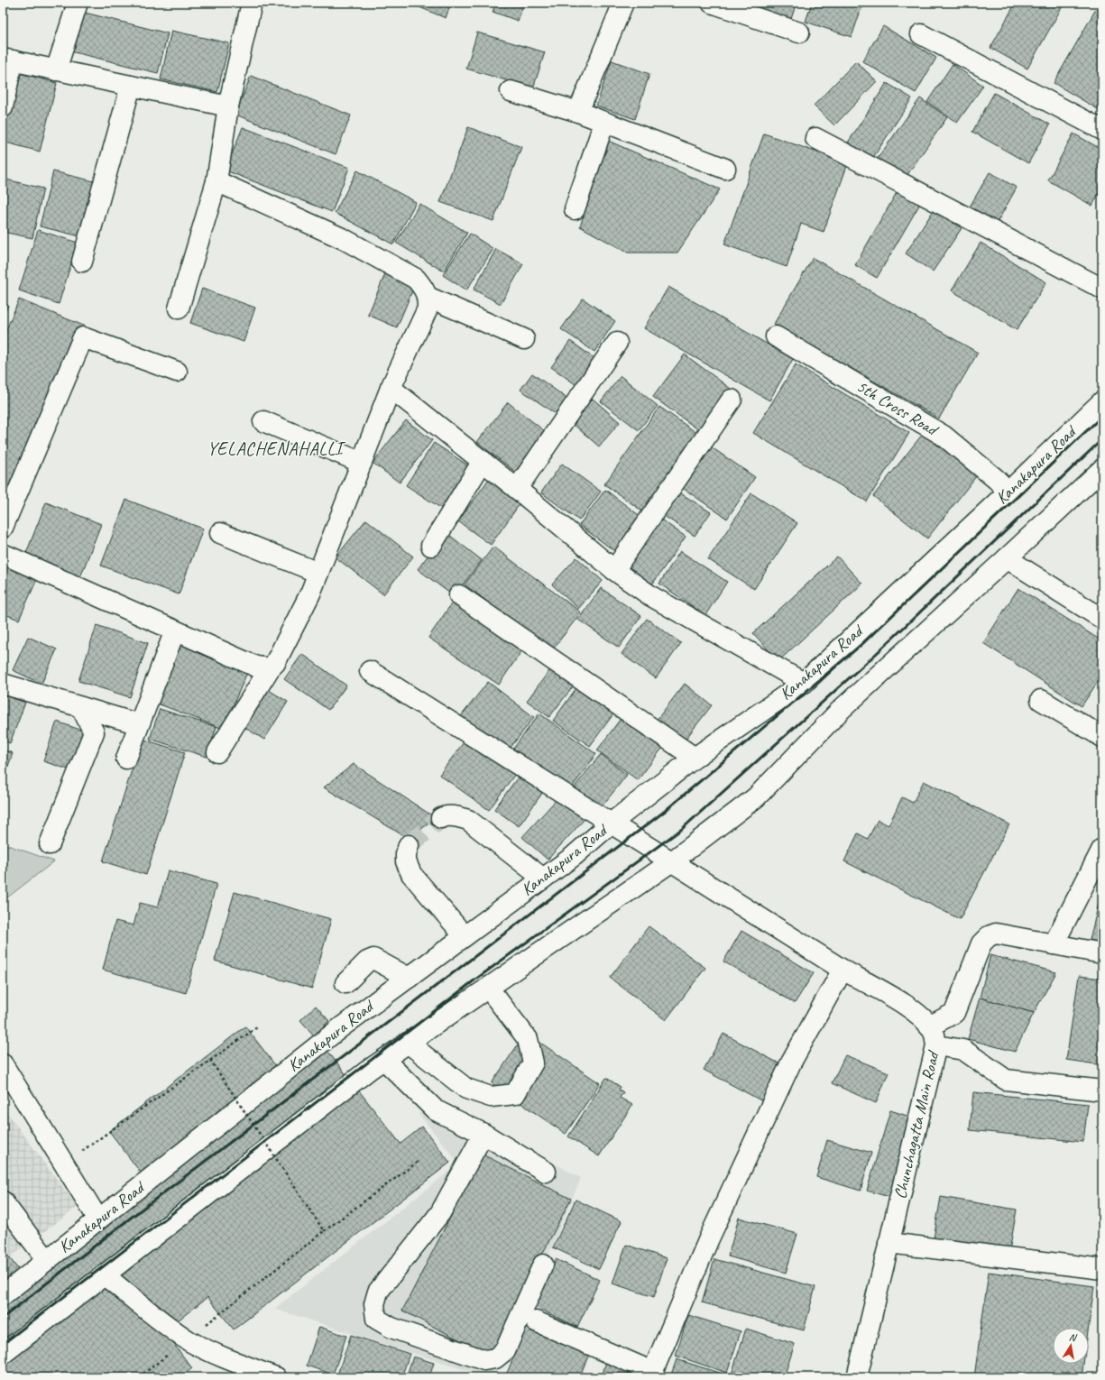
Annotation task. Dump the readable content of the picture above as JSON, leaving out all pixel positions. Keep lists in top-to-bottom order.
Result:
{
  "streets": {
    "main road": ["5th Cross Road", "Kanakapura Road", "Chunchagatta Main Road"]
  },
  "crossings": [
    ["5th Cross Road", "Kanakapura Road"],
    ["Kanakapura Road", "Chunchagatta Main Road"]
  ],
  "districts": ["YELACHENAHALLI"],
  "north": "top"
}
